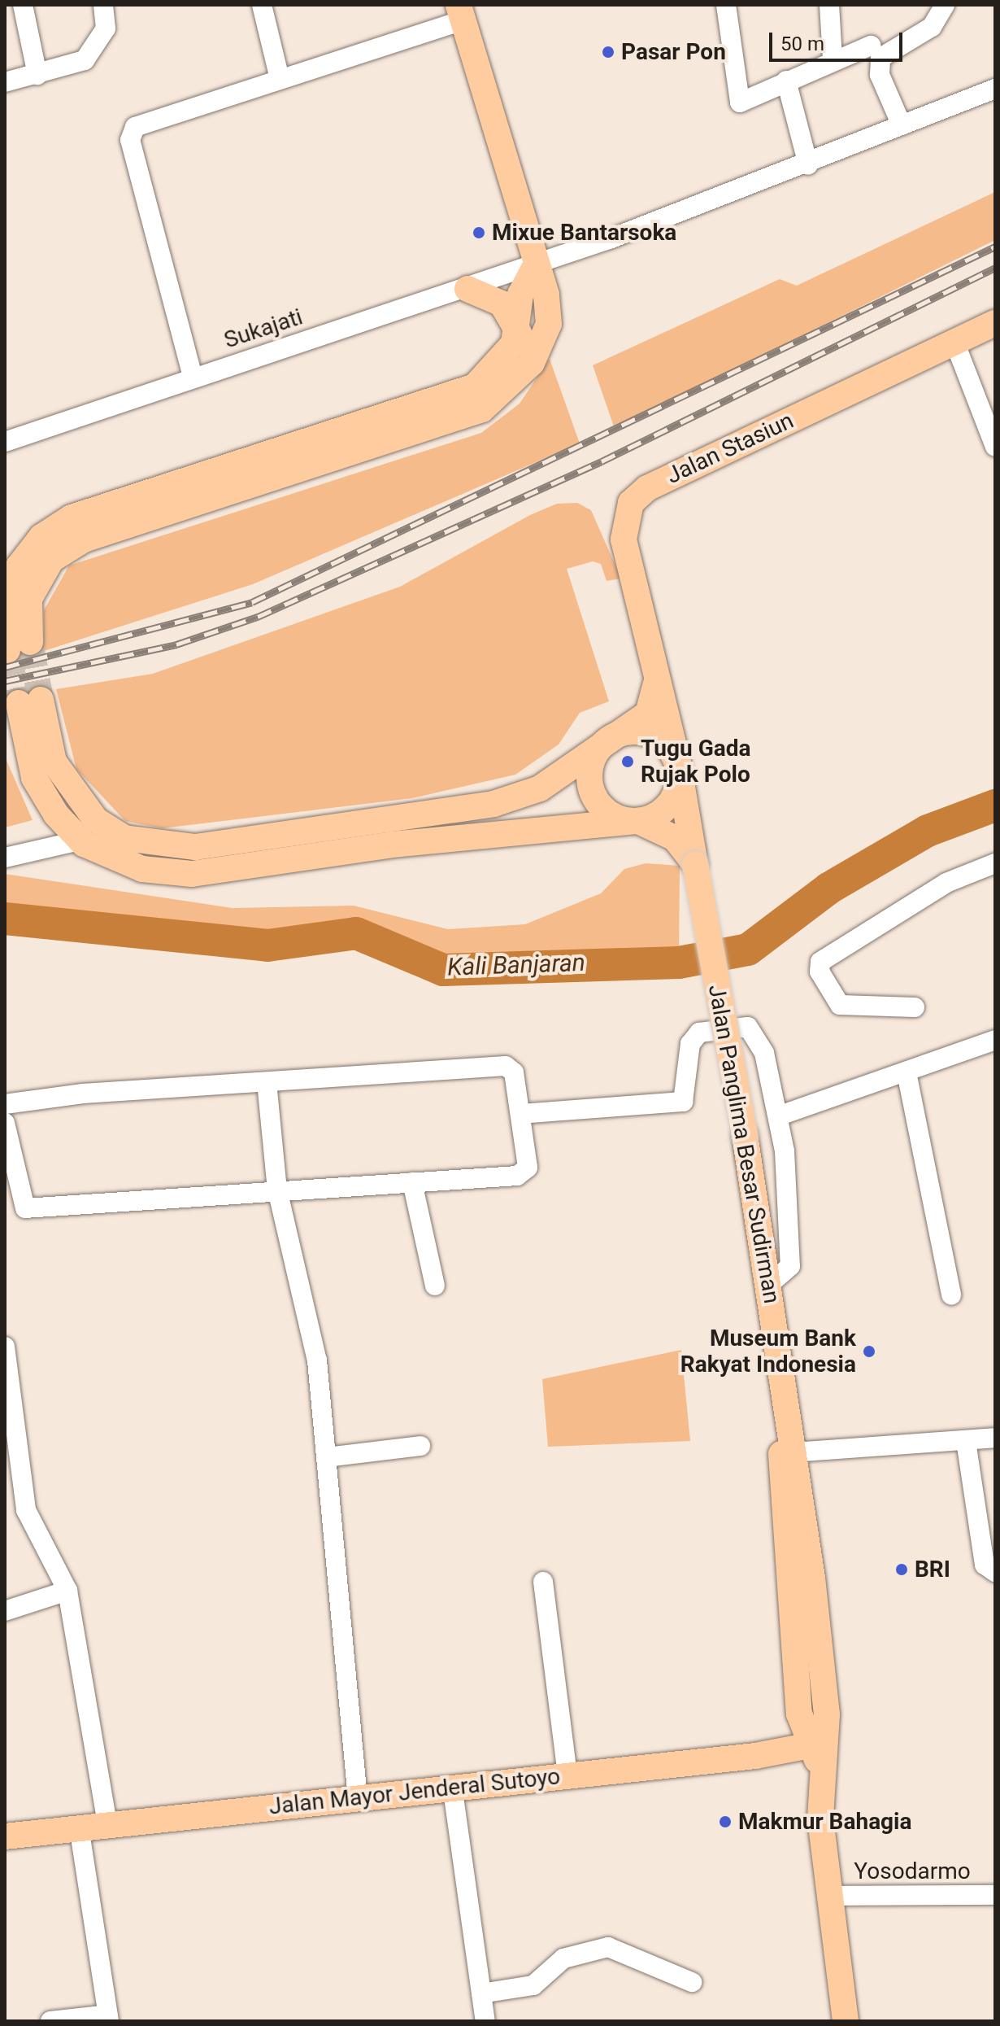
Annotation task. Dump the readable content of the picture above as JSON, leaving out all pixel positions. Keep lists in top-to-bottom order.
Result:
{
  "streets": {
    "main road": ["Jalan Stasiun", "Jalan Panglima Besar Sudirman", "Jalan Mayor Jenderal Sutoyo"],
    "street": ["Sukajati", "Yosodarmo"]
  },
  "crossings": [
    ["Jalan Stasiun", "Jalan Panglima Besar Sudirman"],
    ["Jalan Panglima Besar Sudirman", "Jalan Mayor Jenderal Sutoyo"],
    ["Jalan Panglima Besar Sudirman", "Yosodarmo"]
  ],
  "water": ["Kali Banjaran"],
  "places": [
    "Pasar Pon",
    "Mixue Bantarsoka",
    "Tugu Gada Rujak Polo",
    "Museum Bank Rakyat Indonesia",
    "BRI",
    "Makmur Bahagia"
  ],
  "scale_bar": "50 m"
}
